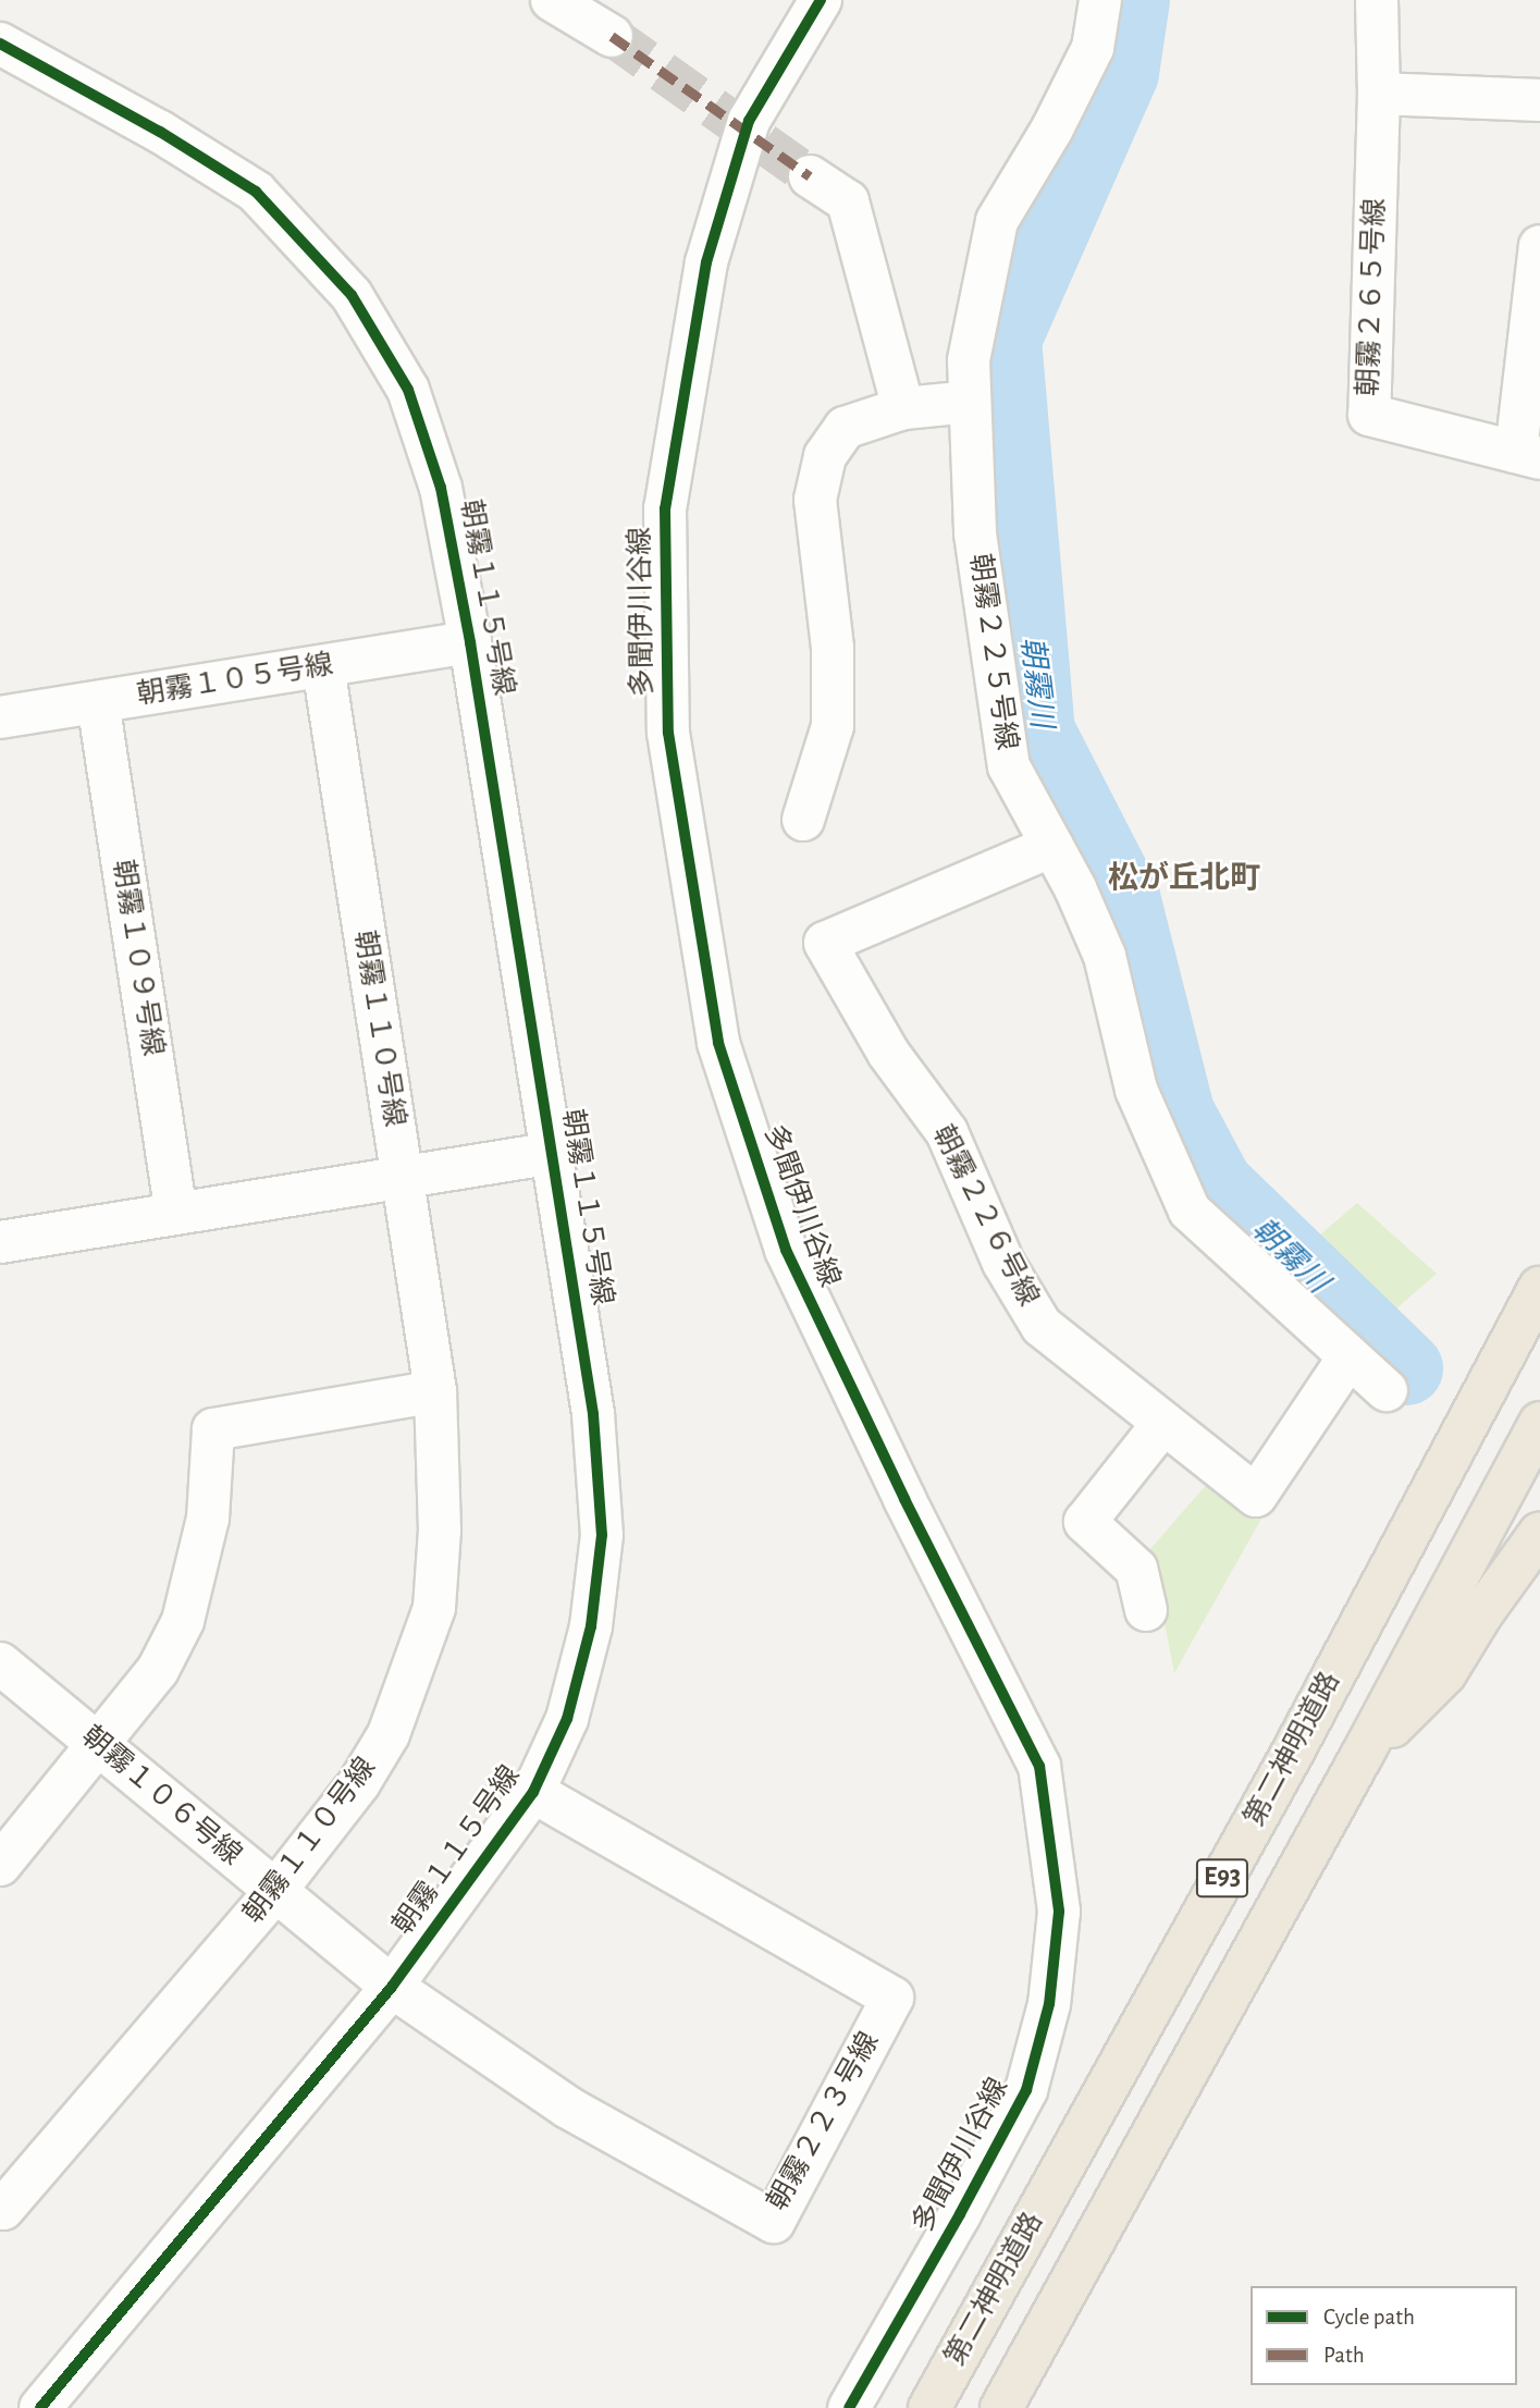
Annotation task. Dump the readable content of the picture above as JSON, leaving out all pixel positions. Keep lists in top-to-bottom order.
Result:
{
  "streets": {
    "highway": ["第二神明道路", "E93"],
    "street": [
      "朝霧２６５号線",
      "朝霧１１５号線",
      "多聞伊川谷線",
      "朝霧２２５号線",
      "朝霧１０５号線",
      "朝霧１０９号線",
      "朝霧１１０号線",
      "朝霧２２６号線",
      "朝霧１０６号線",
      "朝霧２２３号線"
    ]
  },
  "crossings": [
    ["朝霧１１５号線", "朝霧１０５号線"],
    ["朝霧１１５号線", "朝霧１０６号線"],
    ["朝霧１１５号線", "朝霧２２３号線"],
    ["朝霧２２５号線", "朝霧２２６号線"],
    ["朝霧１０５号線", "朝霧１０９号線"],
    ["朝霧１０５号線", "朝霧１１０号線"],
    ["朝霧１１０号線", "朝霧１０６号線"],
    ["朝霧１０６号線", "朝霧２２３号線"]
  ],
  "districts": ["松が丘北町"],
  "water": ["朝霧川"],
  "legend": ["Cycle path", "Path"]
}
